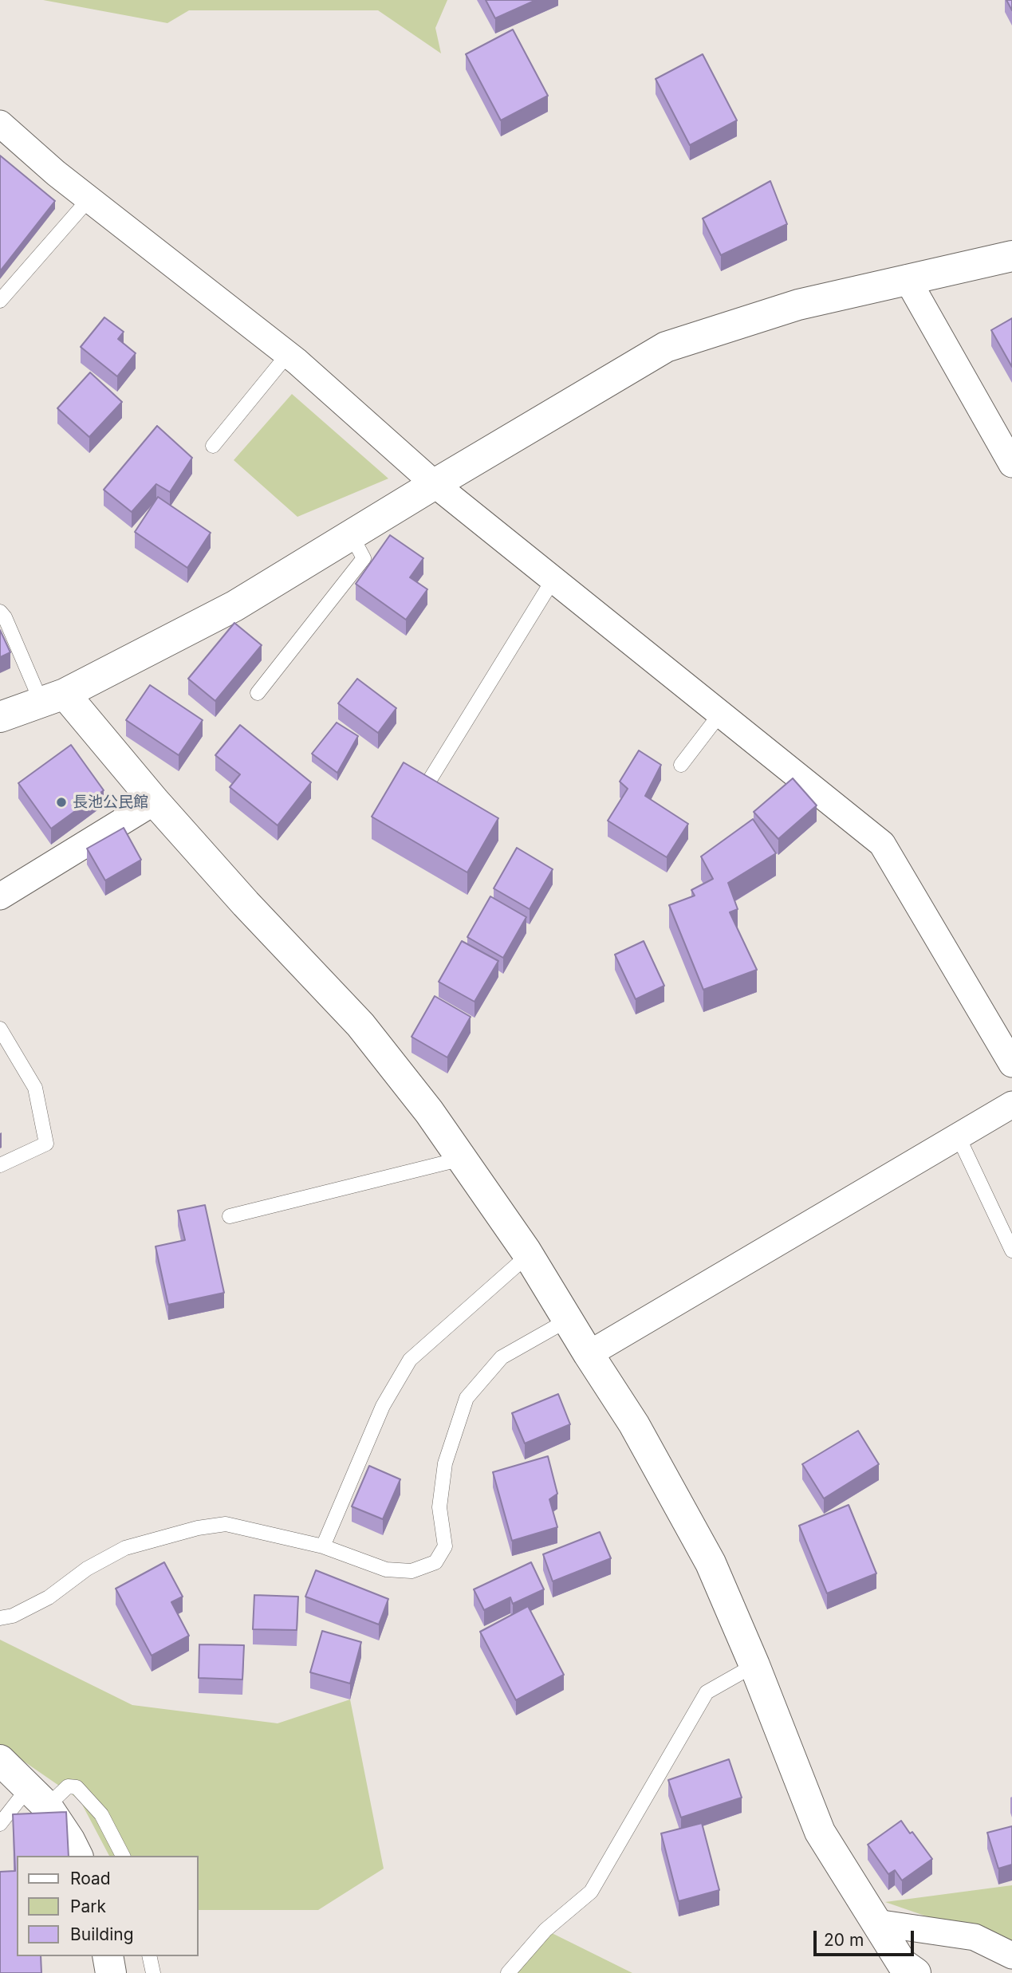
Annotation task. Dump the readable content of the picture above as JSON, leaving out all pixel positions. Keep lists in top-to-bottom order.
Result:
{
  "places": ["長池公民館"],
  "legend": ["Road", "Park", "Building"],
  "scale_bar": "20 m"
}
